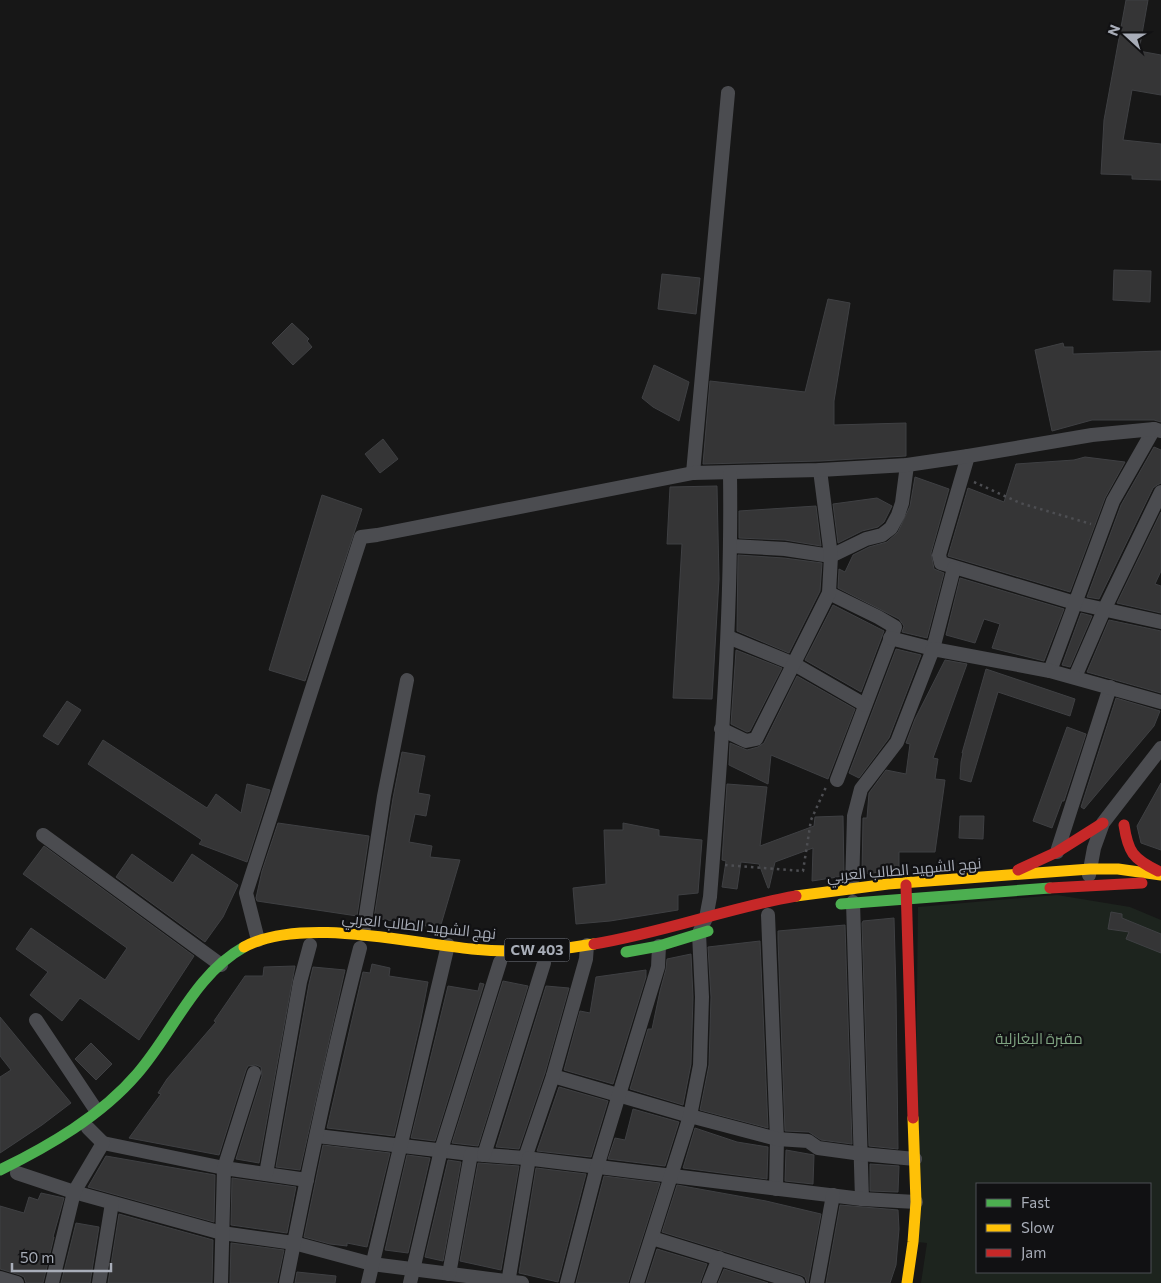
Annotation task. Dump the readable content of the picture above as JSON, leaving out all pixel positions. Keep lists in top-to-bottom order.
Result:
{
  "streets": {
    "main road": ["نهج الشهيد الطالب العربي", "CW 403"]
  },
  "parks": ["مقبرة البغازلية"],
  "legend": ["Fast", "Slow", "Jam"],
  "scale_bar": "50 m",
  "north": "left"
}
